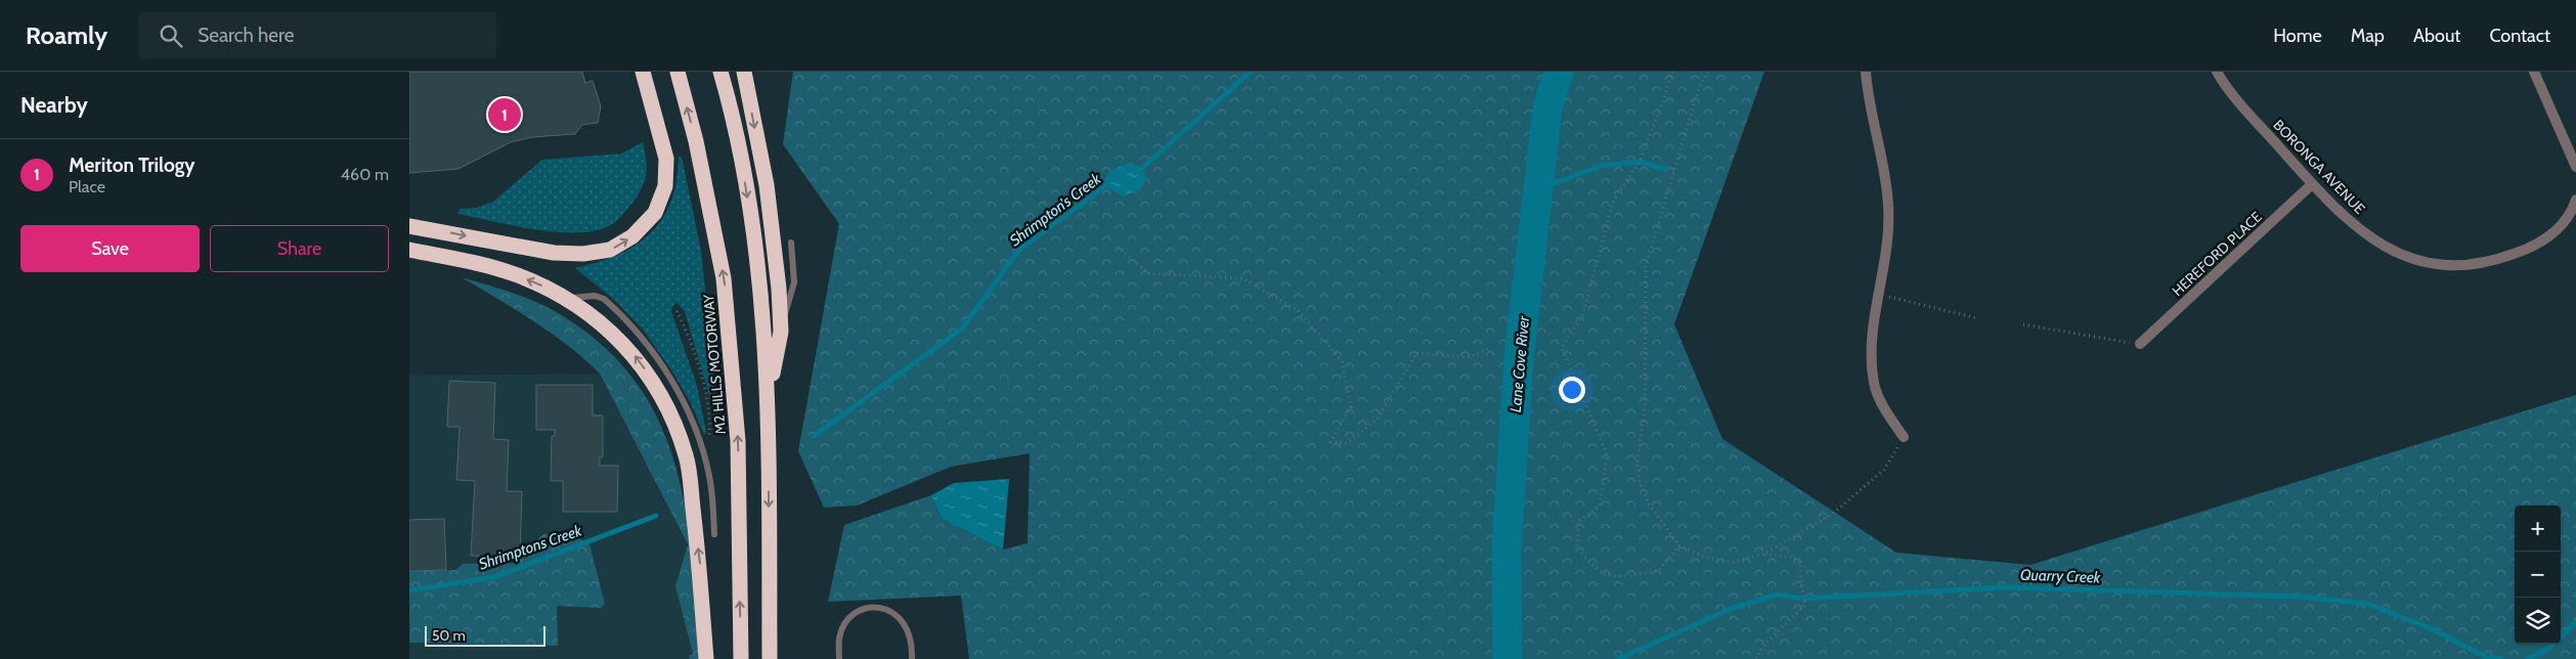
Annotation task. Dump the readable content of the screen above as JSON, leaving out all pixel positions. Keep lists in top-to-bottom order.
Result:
{
  "streets": {
    "highway": ["M2 HILLS MOTORWAY"],
    "street": ["BORONGA AVENUE", "HEREFORD PLACE"]
  },
  "crossings": [
    ["BORONGA AVENUE", "HEREFORD PLACE"]
  ],
  "water": [
    "Shrimpton's Creek",
    "Lane Cove River",
    "Shrimptons Creek",
    "Quarry Creek"
  ],
  "scale_bar": "50 m",
  "page": {
    "header": "Roamly",
    "search": "Search here",
    "nav": [
      "Home",
      "Map",
      "About",
      "Contact"
    ],
    "heading": "Nearby",
    "pins": "1",
    "list": [
      {
        "mark": "1",
        "name": "Meriton Trilogy",
        "note": "Place",
        "value": "460 m"
      }
    ],
    "buttons": ["Save", "Share"],
    "map_buttons": ["+", "−"],
    "scale": "50 m"
  }
}
